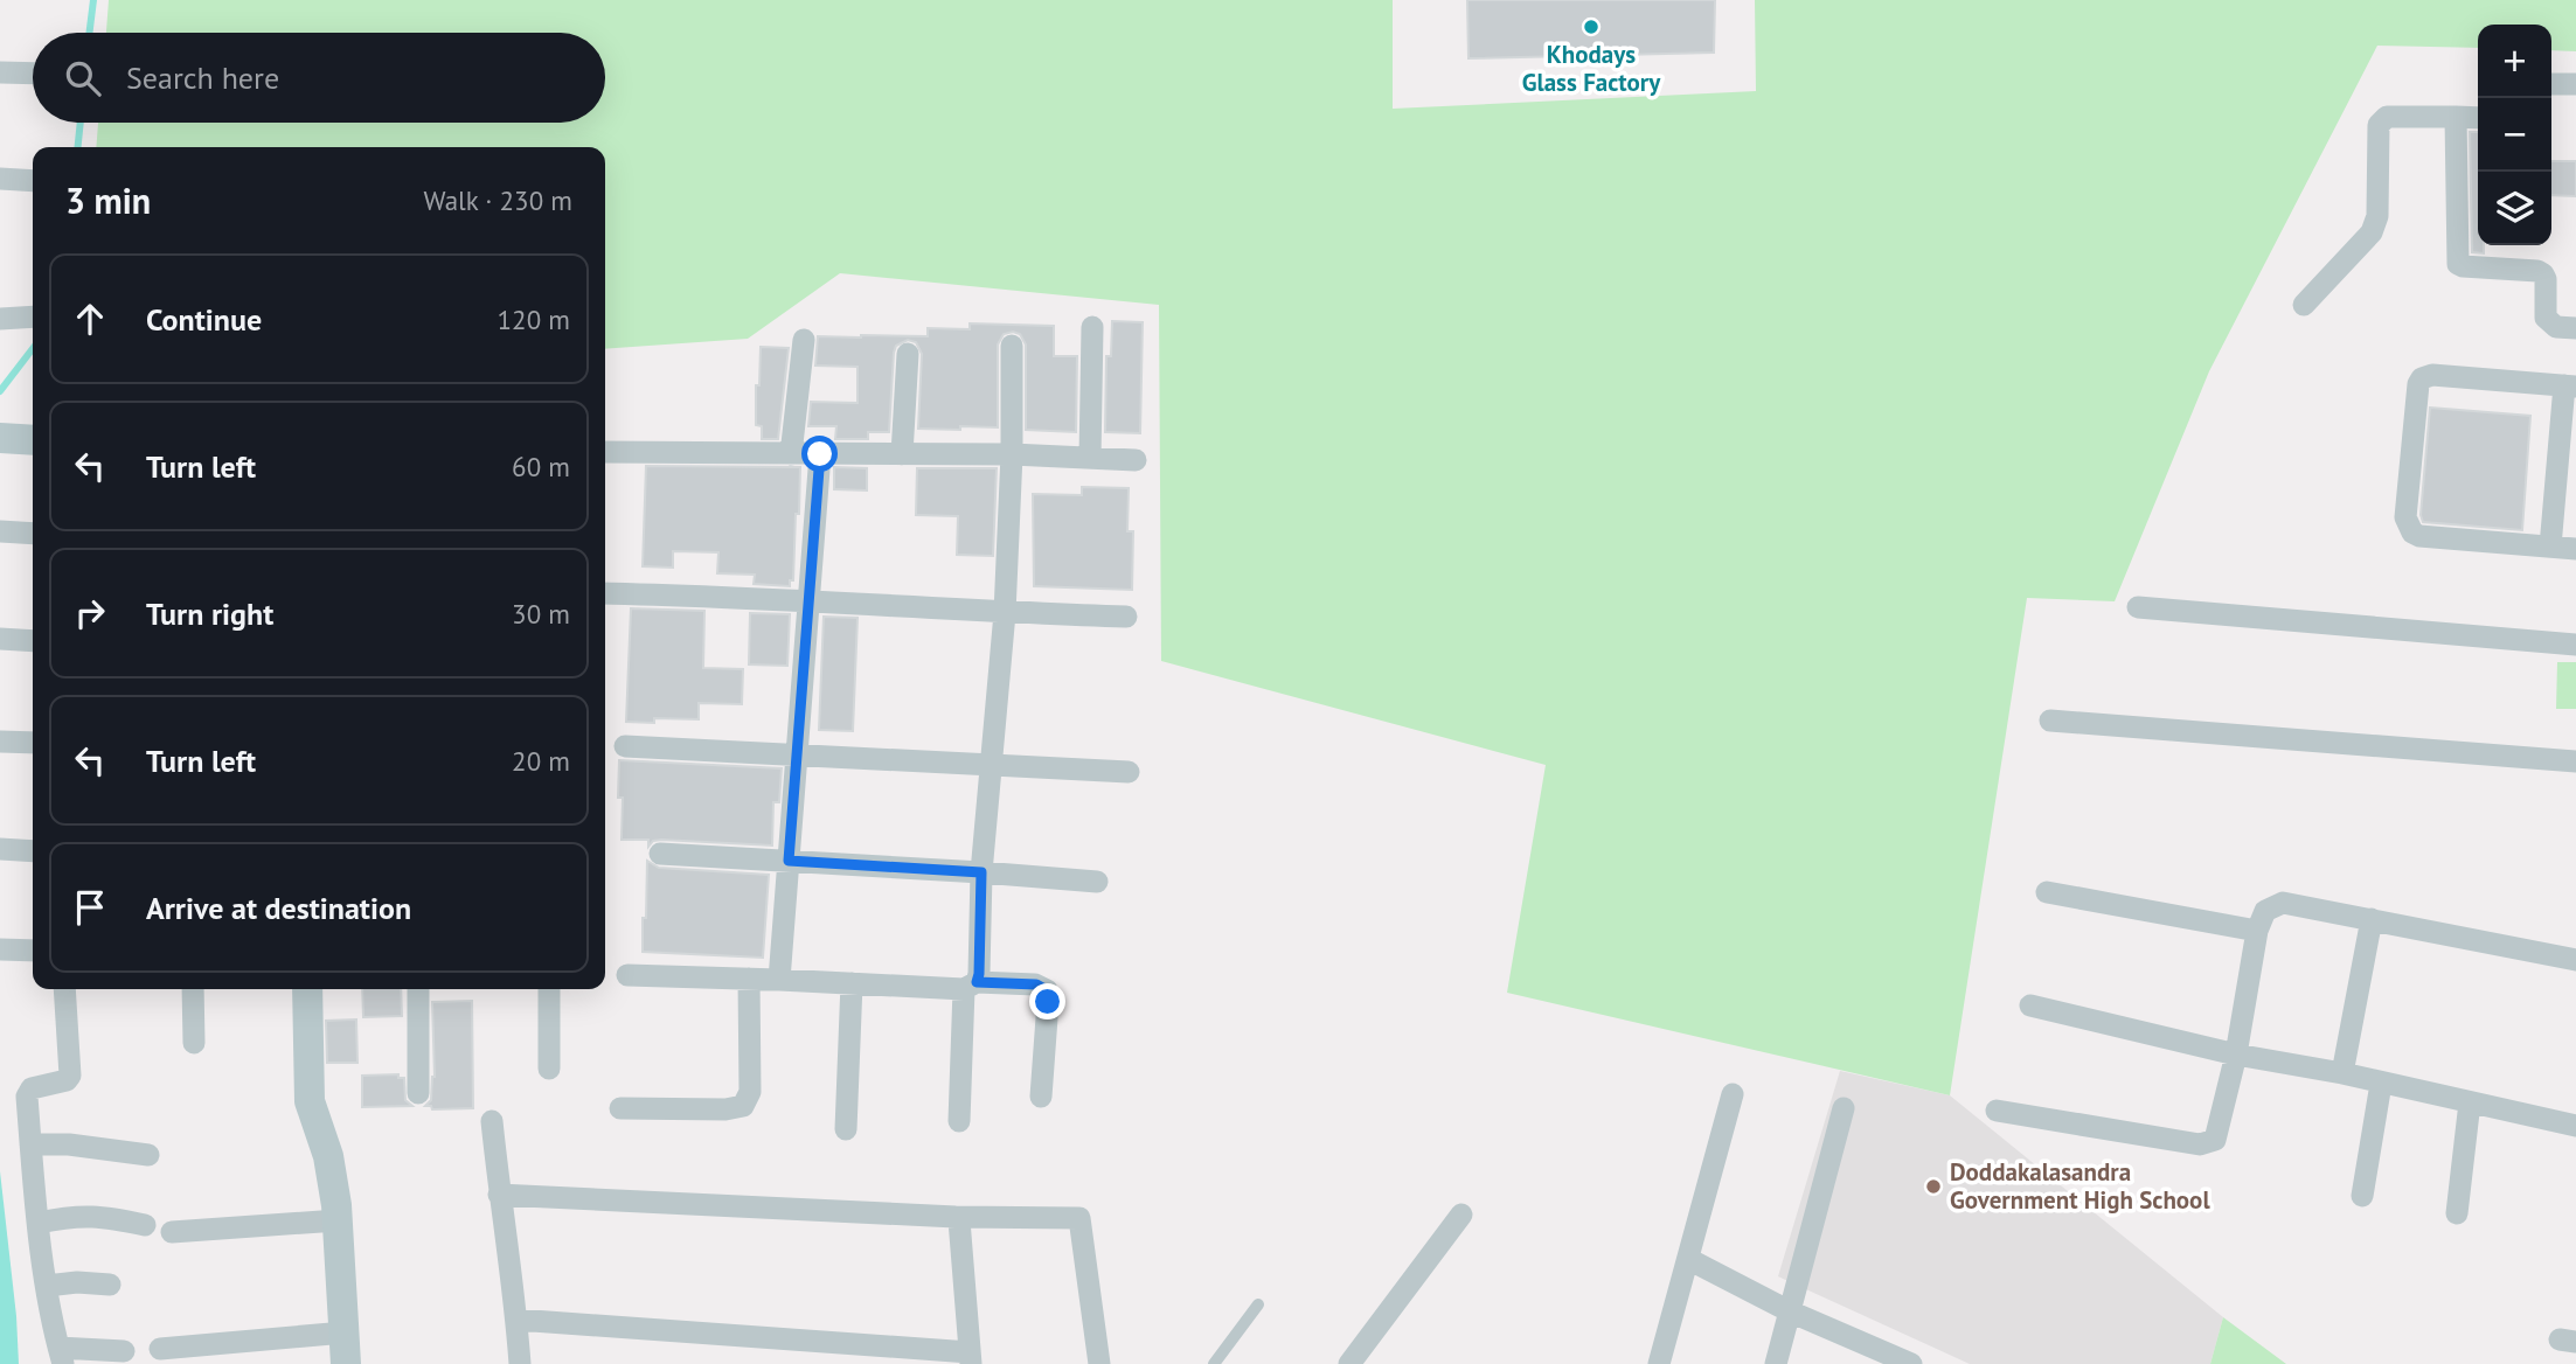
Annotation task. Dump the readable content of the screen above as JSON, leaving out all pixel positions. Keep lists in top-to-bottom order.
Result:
{
  "places": ["Khodays Glass Factory", "Doddakalasandra Government High School"],
  "page": {
    "map_buttons": ["+", "−"],
    "search": "Search here",
    "heading": ["3 min", "Walk · 230 m"],
    "list": [
      ["Continue", "120 m"],
      ["Turn left", "60 m"],
      ["Turn right", "30 m"],
      ["Turn left", "20 m"],
      "Arrive at destination"
    ]
  }
}
